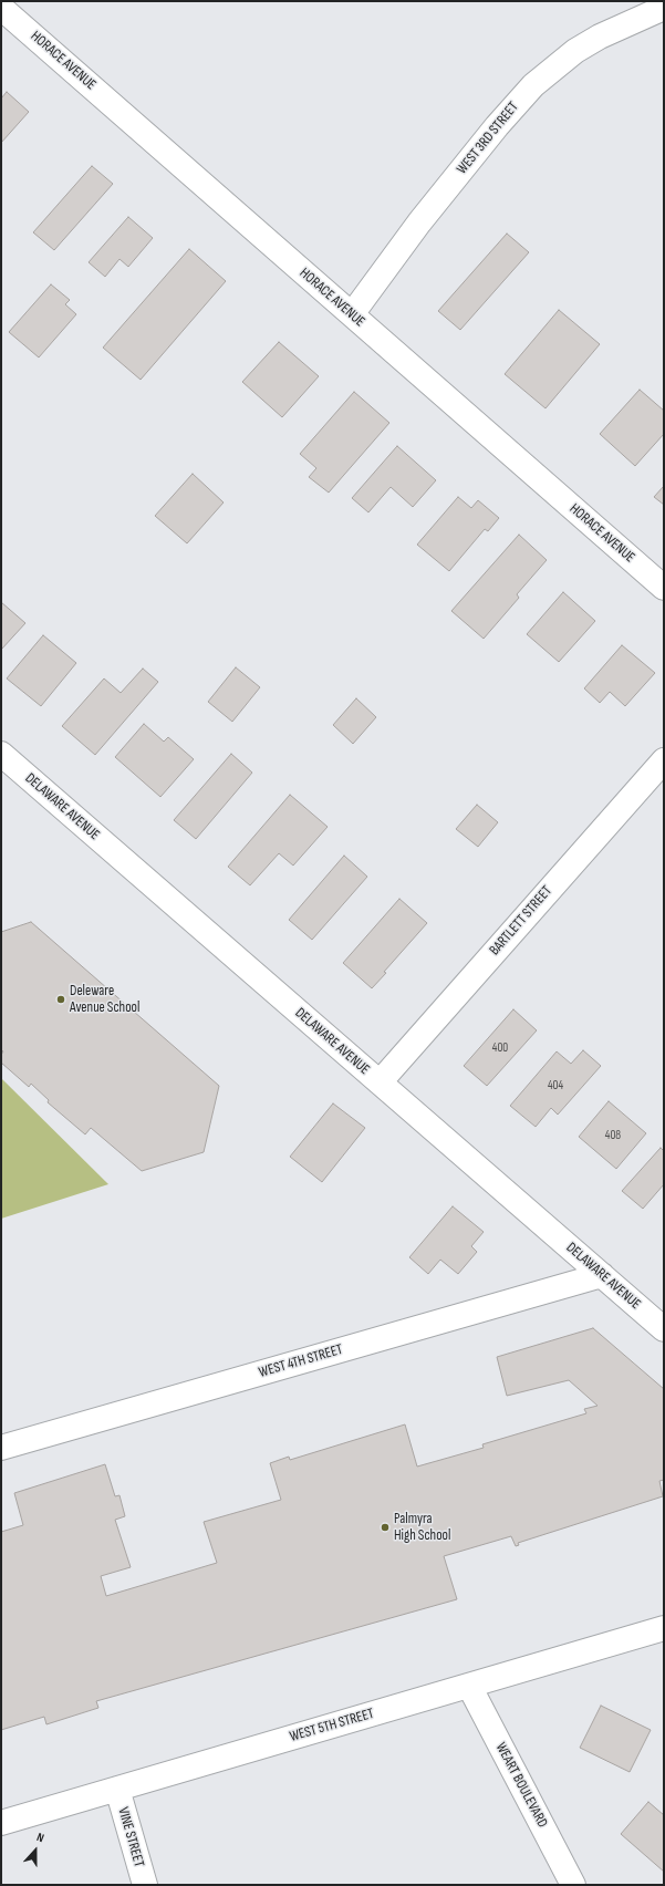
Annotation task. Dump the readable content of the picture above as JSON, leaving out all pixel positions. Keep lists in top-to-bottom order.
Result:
{
  "streets": {
    "street": [
      "HORACE AVENUE",
      "WEST 3RD STREET",
      "DELAWARE AVENUE",
      "BARTLETT STREET",
      "WEST 4TH STREET",
      "WEST 5TH STREET",
      "WEART BOULEVARD",
      "VINE STREET"
    ]
  },
  "crossings": [
    ["HORACE AVENUE", "WEST 3RD STREET"],
    ["DELAWARE AVENUE", "BARTLETT STREET"],
    ["DELAWARE AVENUE", "WEST 4TH STREET"],
    ["WEST 5TH STREET", "WEART BOULEVARD"],
    ["WEST 5TH STREET", "VINE STREET"]
  ],
  "places": ["Deleware Avenue School", "Palmyra High School"],
  "house_numbers": ["400", "404", "408"],
  "north": "top"
}
